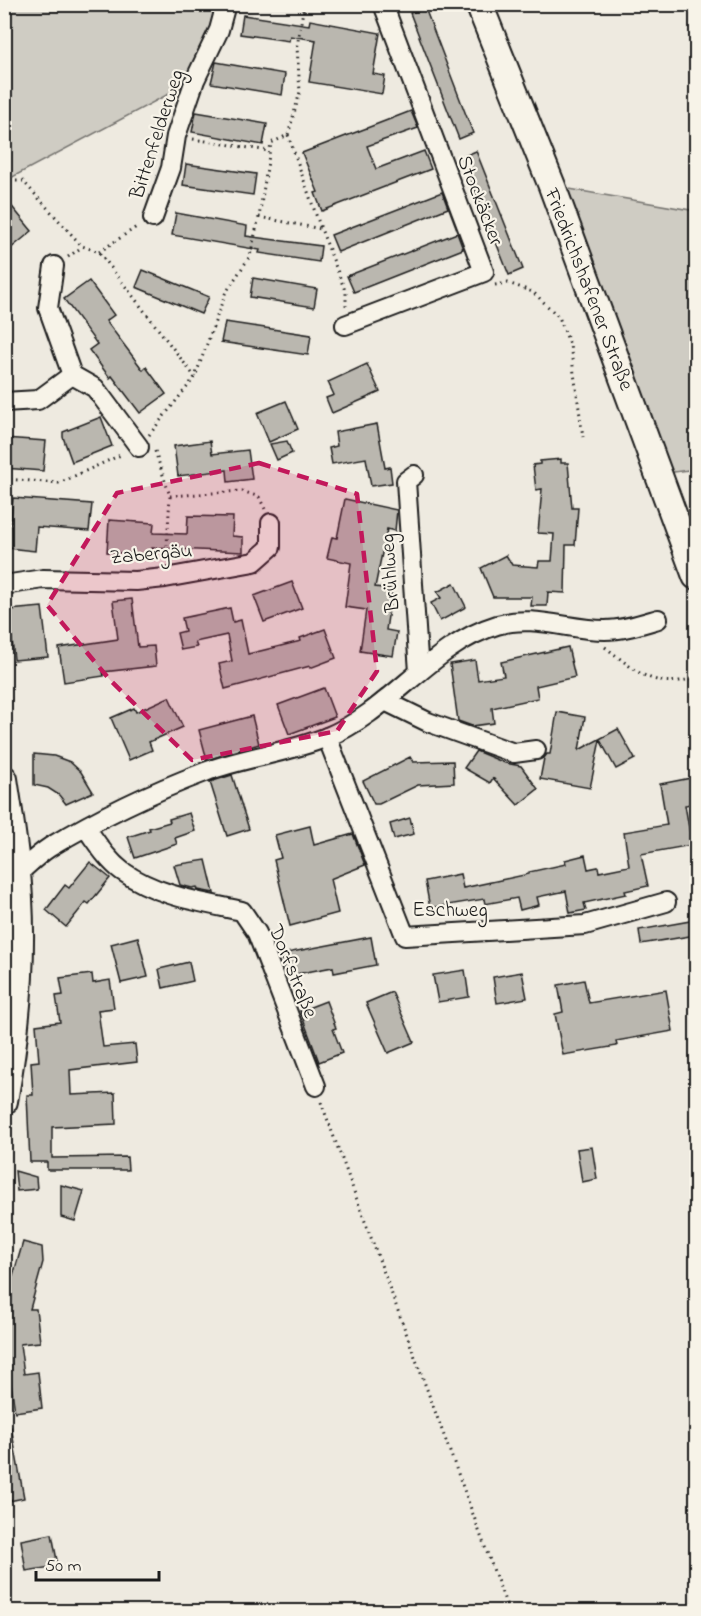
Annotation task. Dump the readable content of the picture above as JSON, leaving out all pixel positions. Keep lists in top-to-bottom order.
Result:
{
  "streets": {
    "main road": ["Friedrichshafener Straße"],
    "street": [
      "Bittenfelderweg",
      "Stockäcker",
      "Zabergäu",
      "Brühlweg",
      "Eschweg",
      "Dorfstraße"
    ]
  },
  "scale_bar": "50 m"
}
